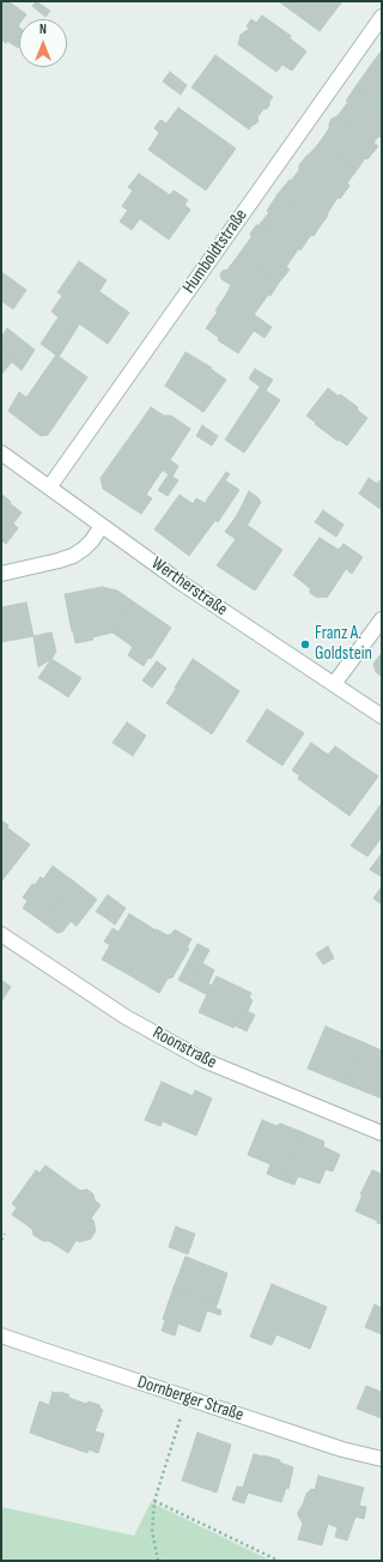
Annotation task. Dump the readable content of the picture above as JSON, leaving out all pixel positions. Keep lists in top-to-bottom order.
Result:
{
  "streets": {
    "street": [
      "Humboldtstraße",
      "Wertherstraße",
      "Roonstraße",
      "Dornberger Straße"
    ]
  },
  "crossings": [
    ["Humboldtstraße", "Wertherstraße"]
  ],
  "places": ["Franz A. Goldstein"],
  "north": "top"
}
